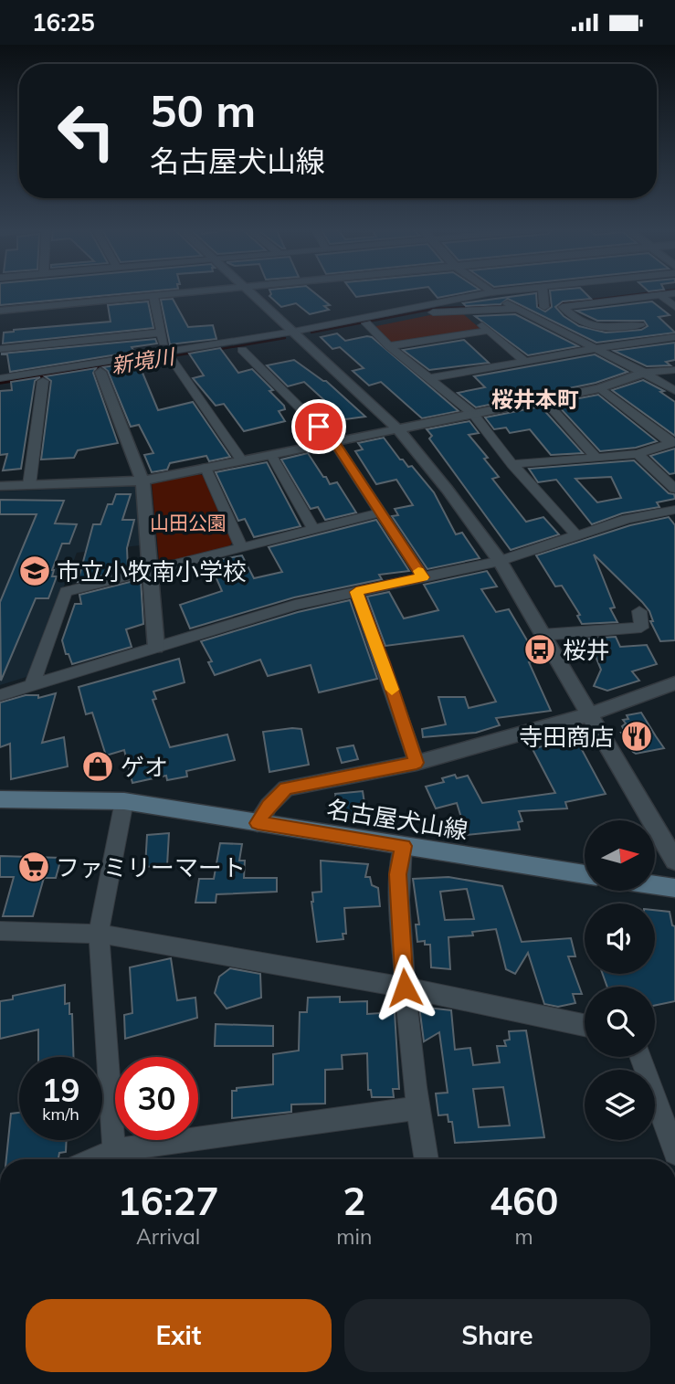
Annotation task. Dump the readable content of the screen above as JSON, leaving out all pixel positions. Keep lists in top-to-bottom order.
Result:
{
  "streets": {
    "main road": ["名古屋犬山線"]
  },
  "districts": ["桜井本町"],
  "water": ["新境川"],
  "parks": ["山田公園"],
  "places": {
    "school or university": ["市立小牧南小学校"],
    "bus stop": ["桜井"],
    "restaurant": ["寺田商店"],
    "shop": ["ゲオ"],
    "supermarket": ["ファミリーマート"]
  },
  "north": "right",
  "page": {
    "status": "16:25",
    "turn": ["50 m", "名古屋犬山線"],
    "speed": "19 km/h",
    "limit": "30",
    "eta": [
      "16:27",
      "Arrival",
      "2",
      "min",
      "460",
      "m"
    ],
    "buttons": ["Exit", "Share"]
  }
}
